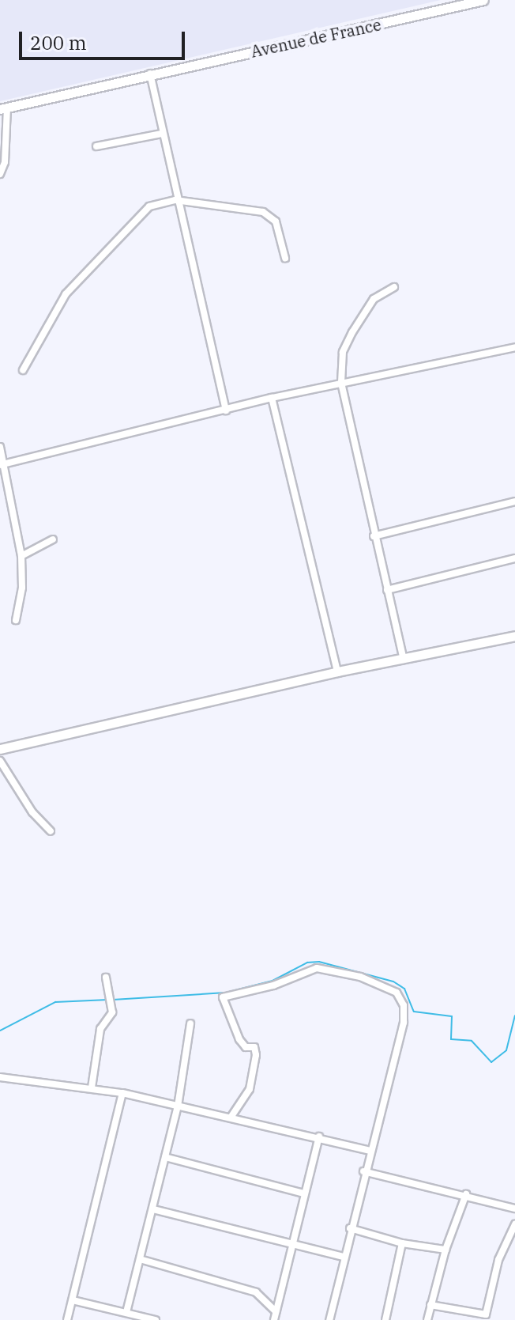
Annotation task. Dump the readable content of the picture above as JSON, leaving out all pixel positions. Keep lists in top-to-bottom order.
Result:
{
  "streets": {
    "street": ["Avenue de France"]
  },
  "scale_bar": "200 m"
}
